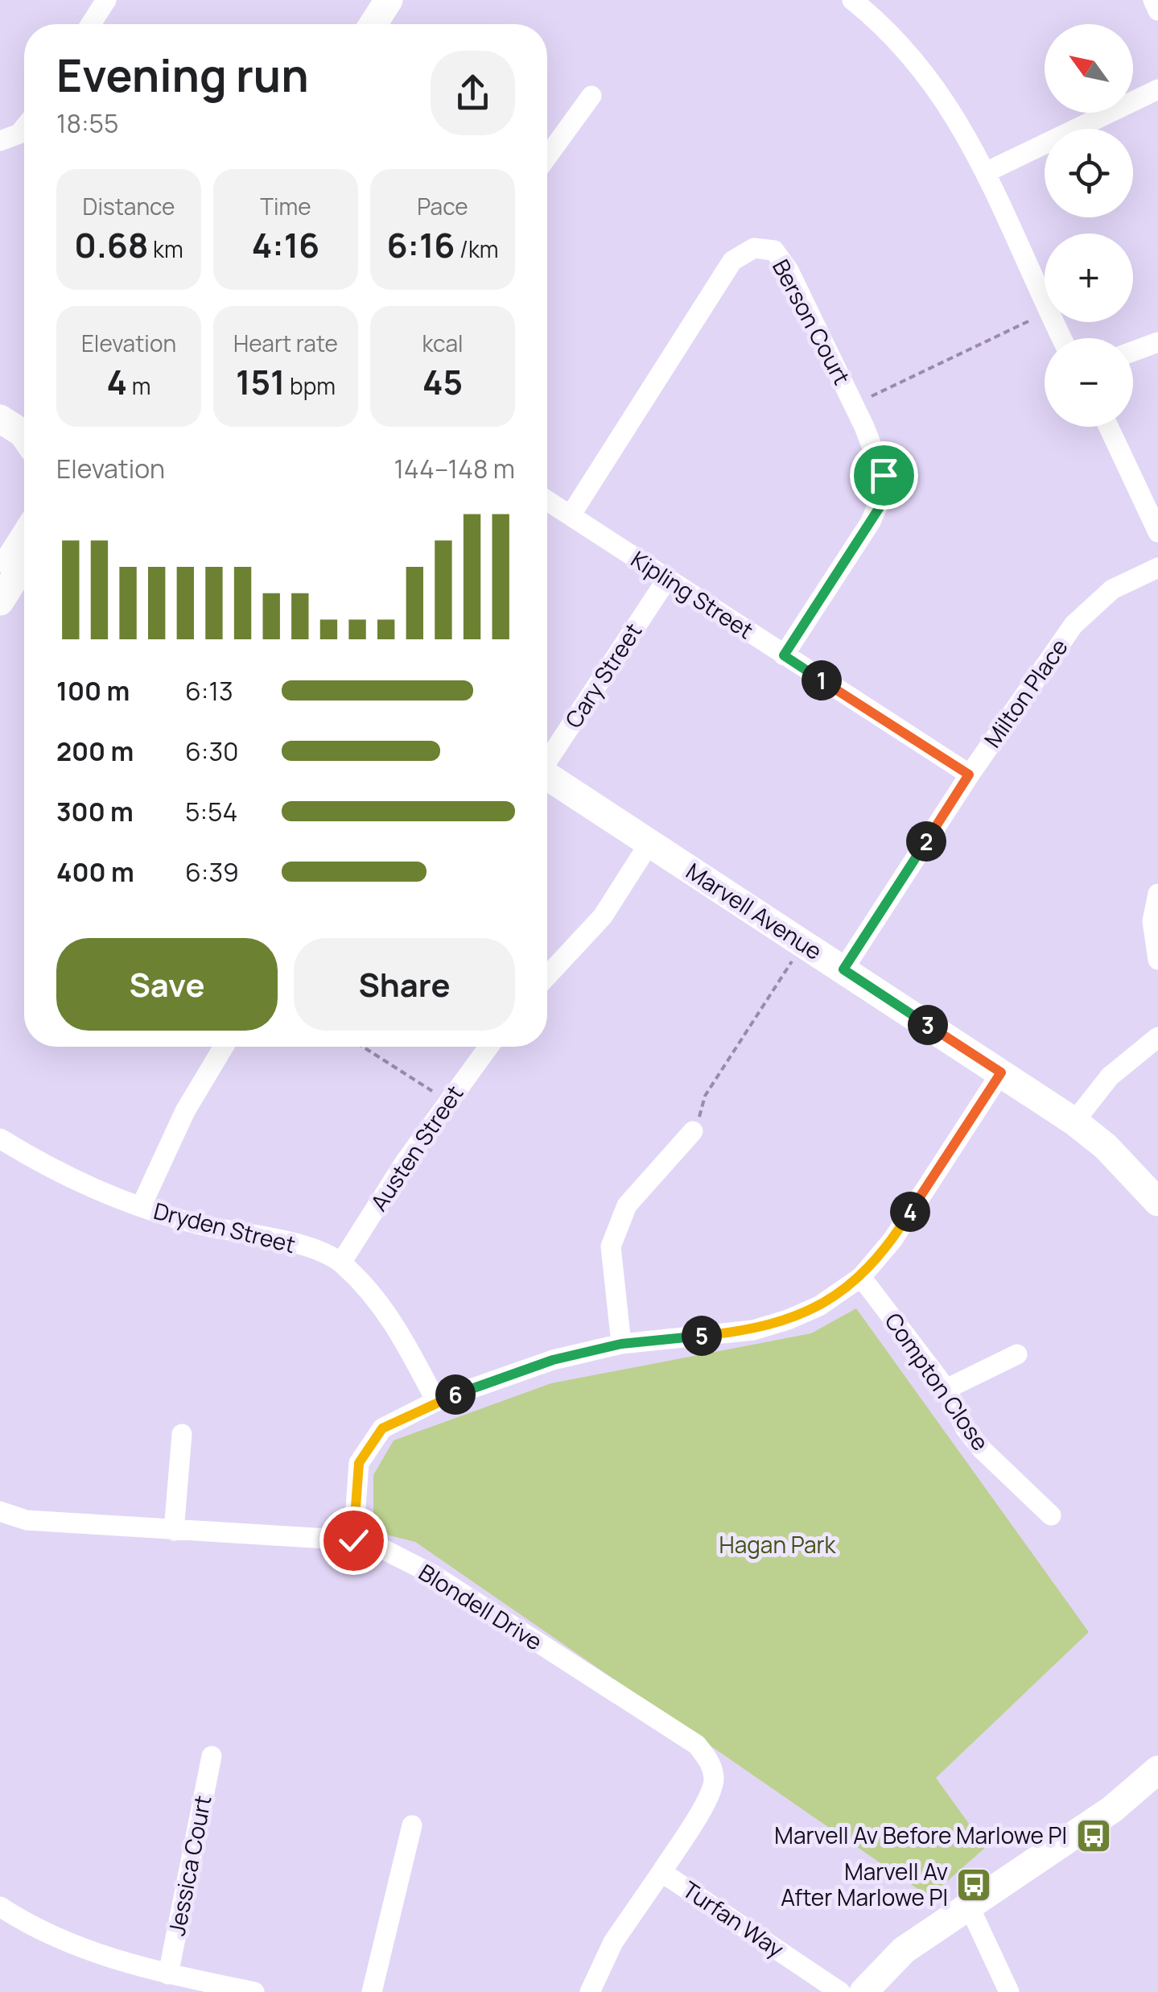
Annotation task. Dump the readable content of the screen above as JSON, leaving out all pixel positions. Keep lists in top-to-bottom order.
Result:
{
  "streets": {
    "street": [
      "Berson Court",
      "Kipling Street",
      "Cary Street",
      "Milton Place",
      "Marvell Avenue",
      "Austen Street",
      "Dryden Street",
      "Compton Close",
      "Blondell Drive",
      "Jessica Court",
      "Turfan Way"
    ]
  },
  "crossings": [
    ["Berson Court", "Kipling Street"],
    ["Kipling Street", "Cary Street"],
    ["Kipling Street", "Milton Place"],
    ["Milton Place", "Marvell Avenue"],
    ["Austen Street", "Dryden Street"],
    ["Blondell Drive", "Turfan Way"]
  ],
  "parks": ["Hagan Park"],
  "places": {
    "bus stop": ["Marvell Av Before Marlowe Pl", "Marvell Av After Marlowe Pl"]
  },
  "north": "top left",
  "page": {
    "map_buttons": ["+", "−"],
    "heading": ["Evening run", "18:55"],
    "stats": [
      ["Distance", "0.68 km"],
      ["Time", "4:16"],
      ["Pace", "6:16 /km"],
      ["Elevation", "4 m"],
      ["Heart rate", "151 bpm"],
      ["kcal", "45"]
    ],
    "chart": ["Elevation", "144–148 m"],
    "pins": [
      "1",
      "2",
      "3",
      "4",
      "5",
      "6"
    ],
    "list": [
      {
        "name": "100 m",
        "note": "6:13"
      },
      {
        "name": "200 m",
        "note": "6:30"
      },
      {
        "name": "300 m",
        "note": "5:54"
      },
      {
        "name": "400 m",
        "note": "6:39"
      }
    ],
    "buttons": ["Save", "Share"]
  }
}
